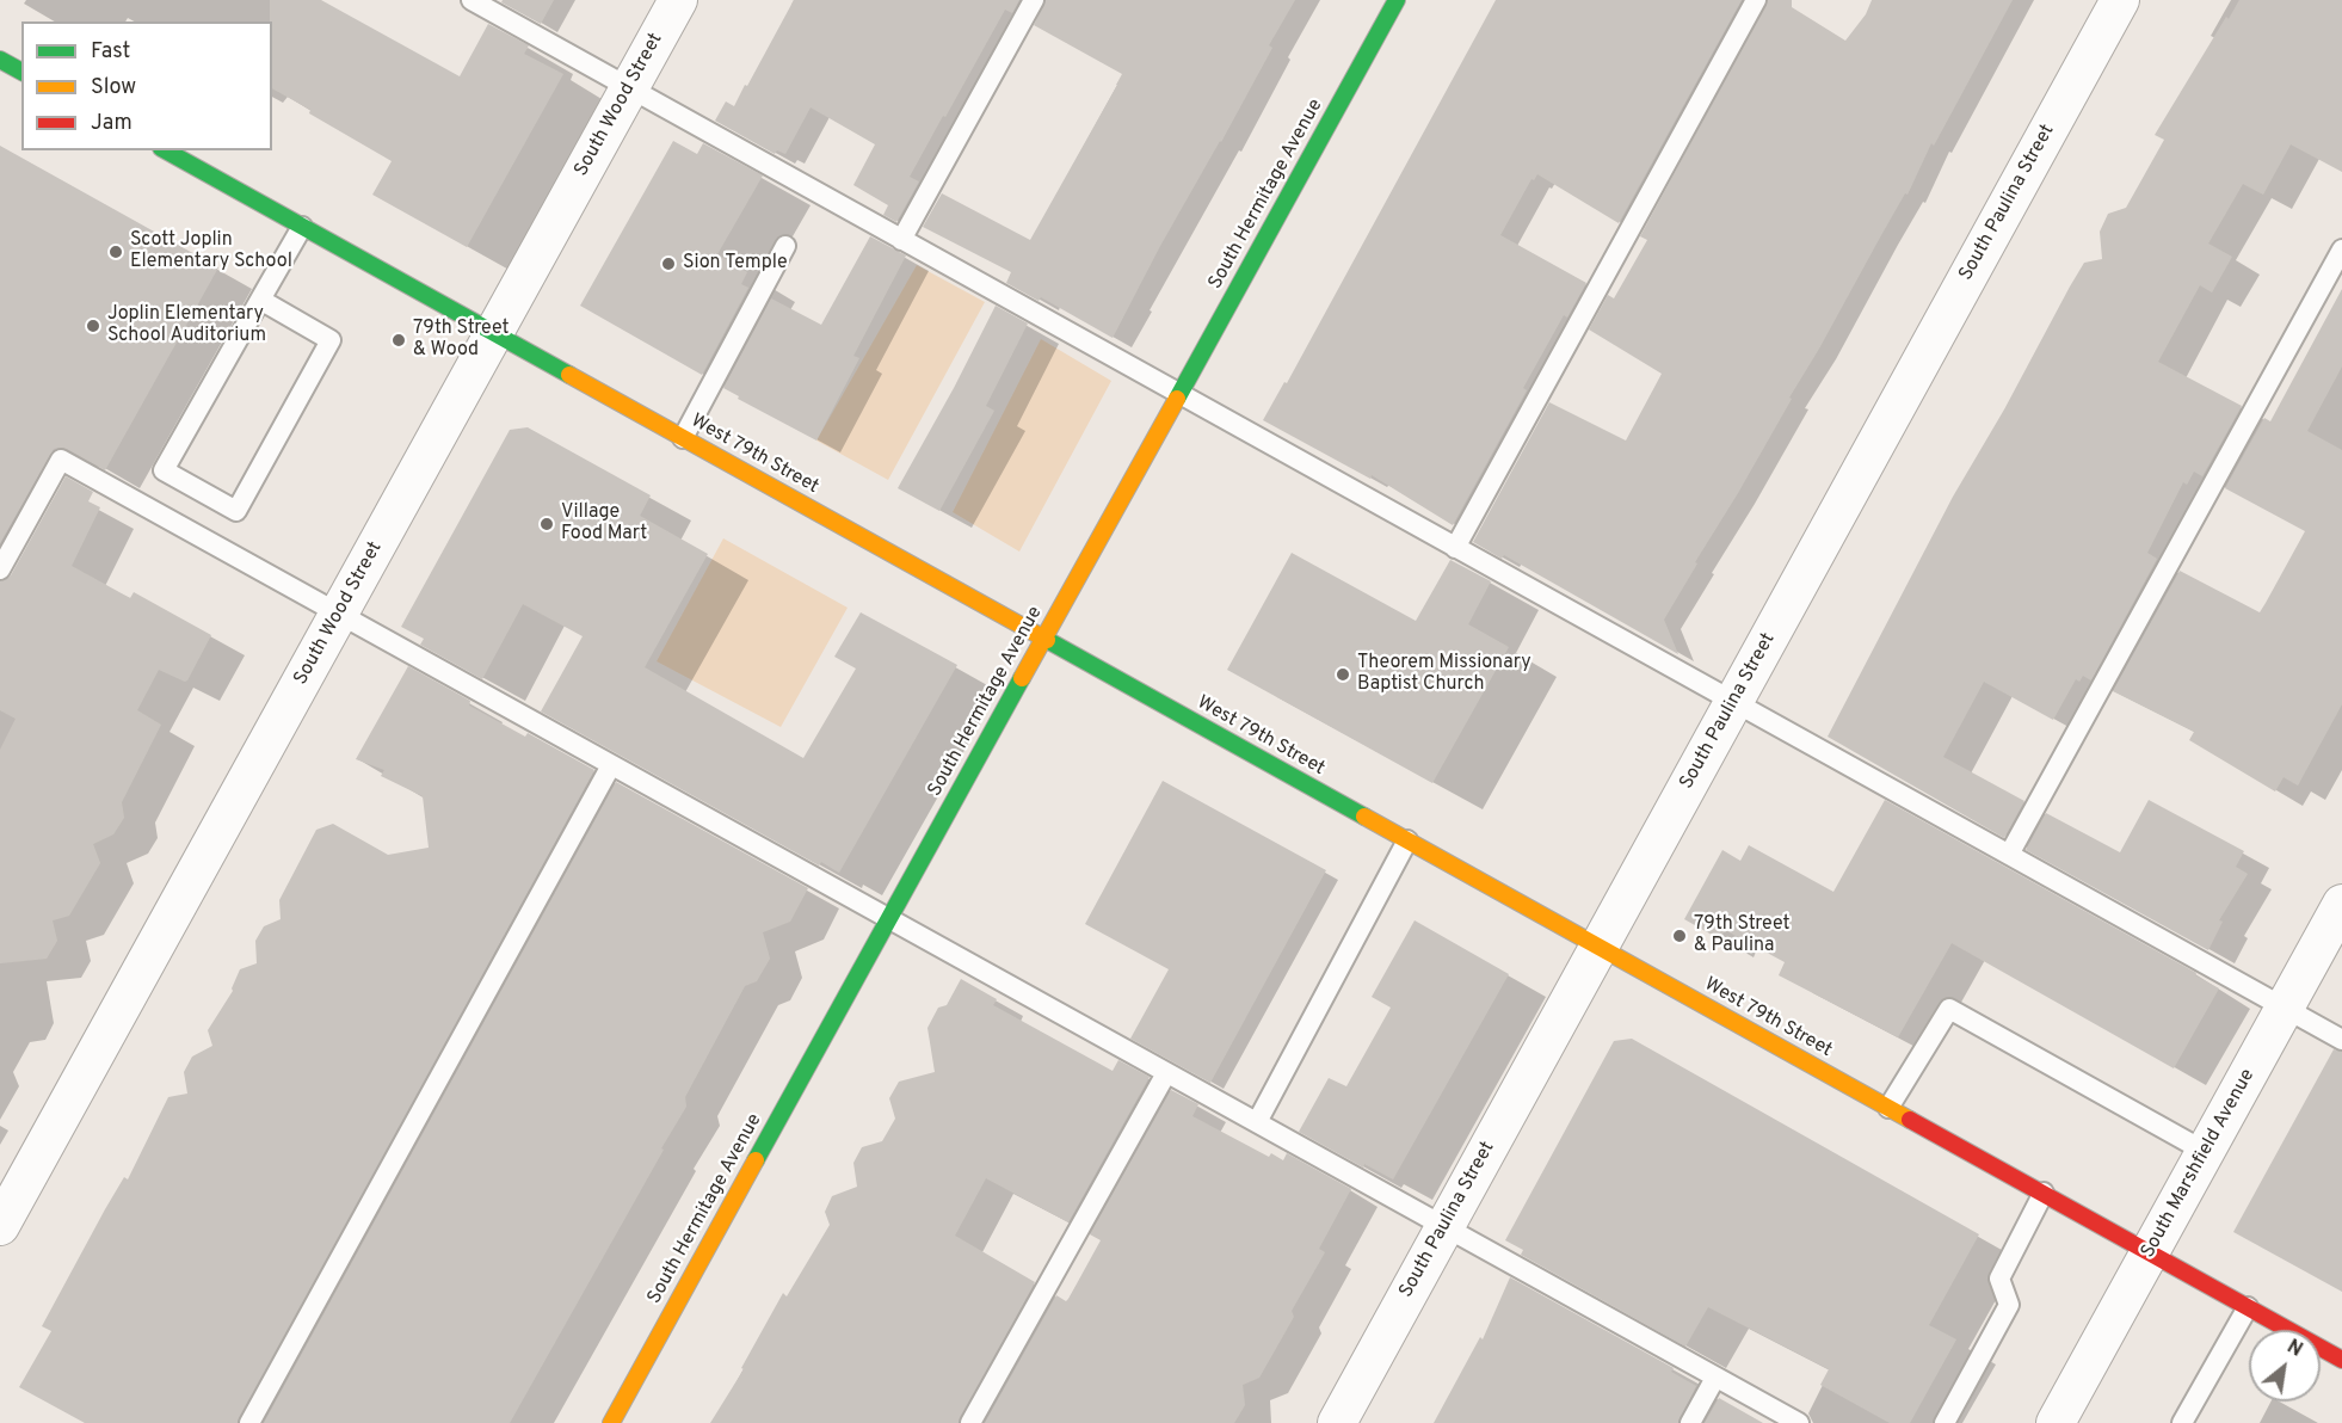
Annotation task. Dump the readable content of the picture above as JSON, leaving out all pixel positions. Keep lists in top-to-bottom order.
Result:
{
  "streets": {
    "main road": ["South Hermitage Avenue", "West 79th Street"],
    "street": ["South Wood Street", "South Paulina Street", "South Marshfield Avenue"]
  },
  "crossings": [
    ["South Wood Street", "West 79th Street"],
    ["South Hermitage Avenue", "West 79th Street"],
    ["South Paulina Street", "West 79th Street"],
    ["West 79th Street", "South Marshfield Avenue"]
  ],
  "places": [
    "Scott Joplin Elementary School",
    "Sion Temple",
    "Joplin Elementary School Auditorium",
    "79th Street & Wood",
    "Village Food Mart",
    "Theorem Missionary Baptist Church",
    "79th Street & Paulina"
  ],
  "legend": ["Fast", "Slow", "Jam"],
  "north": "top right"
}
